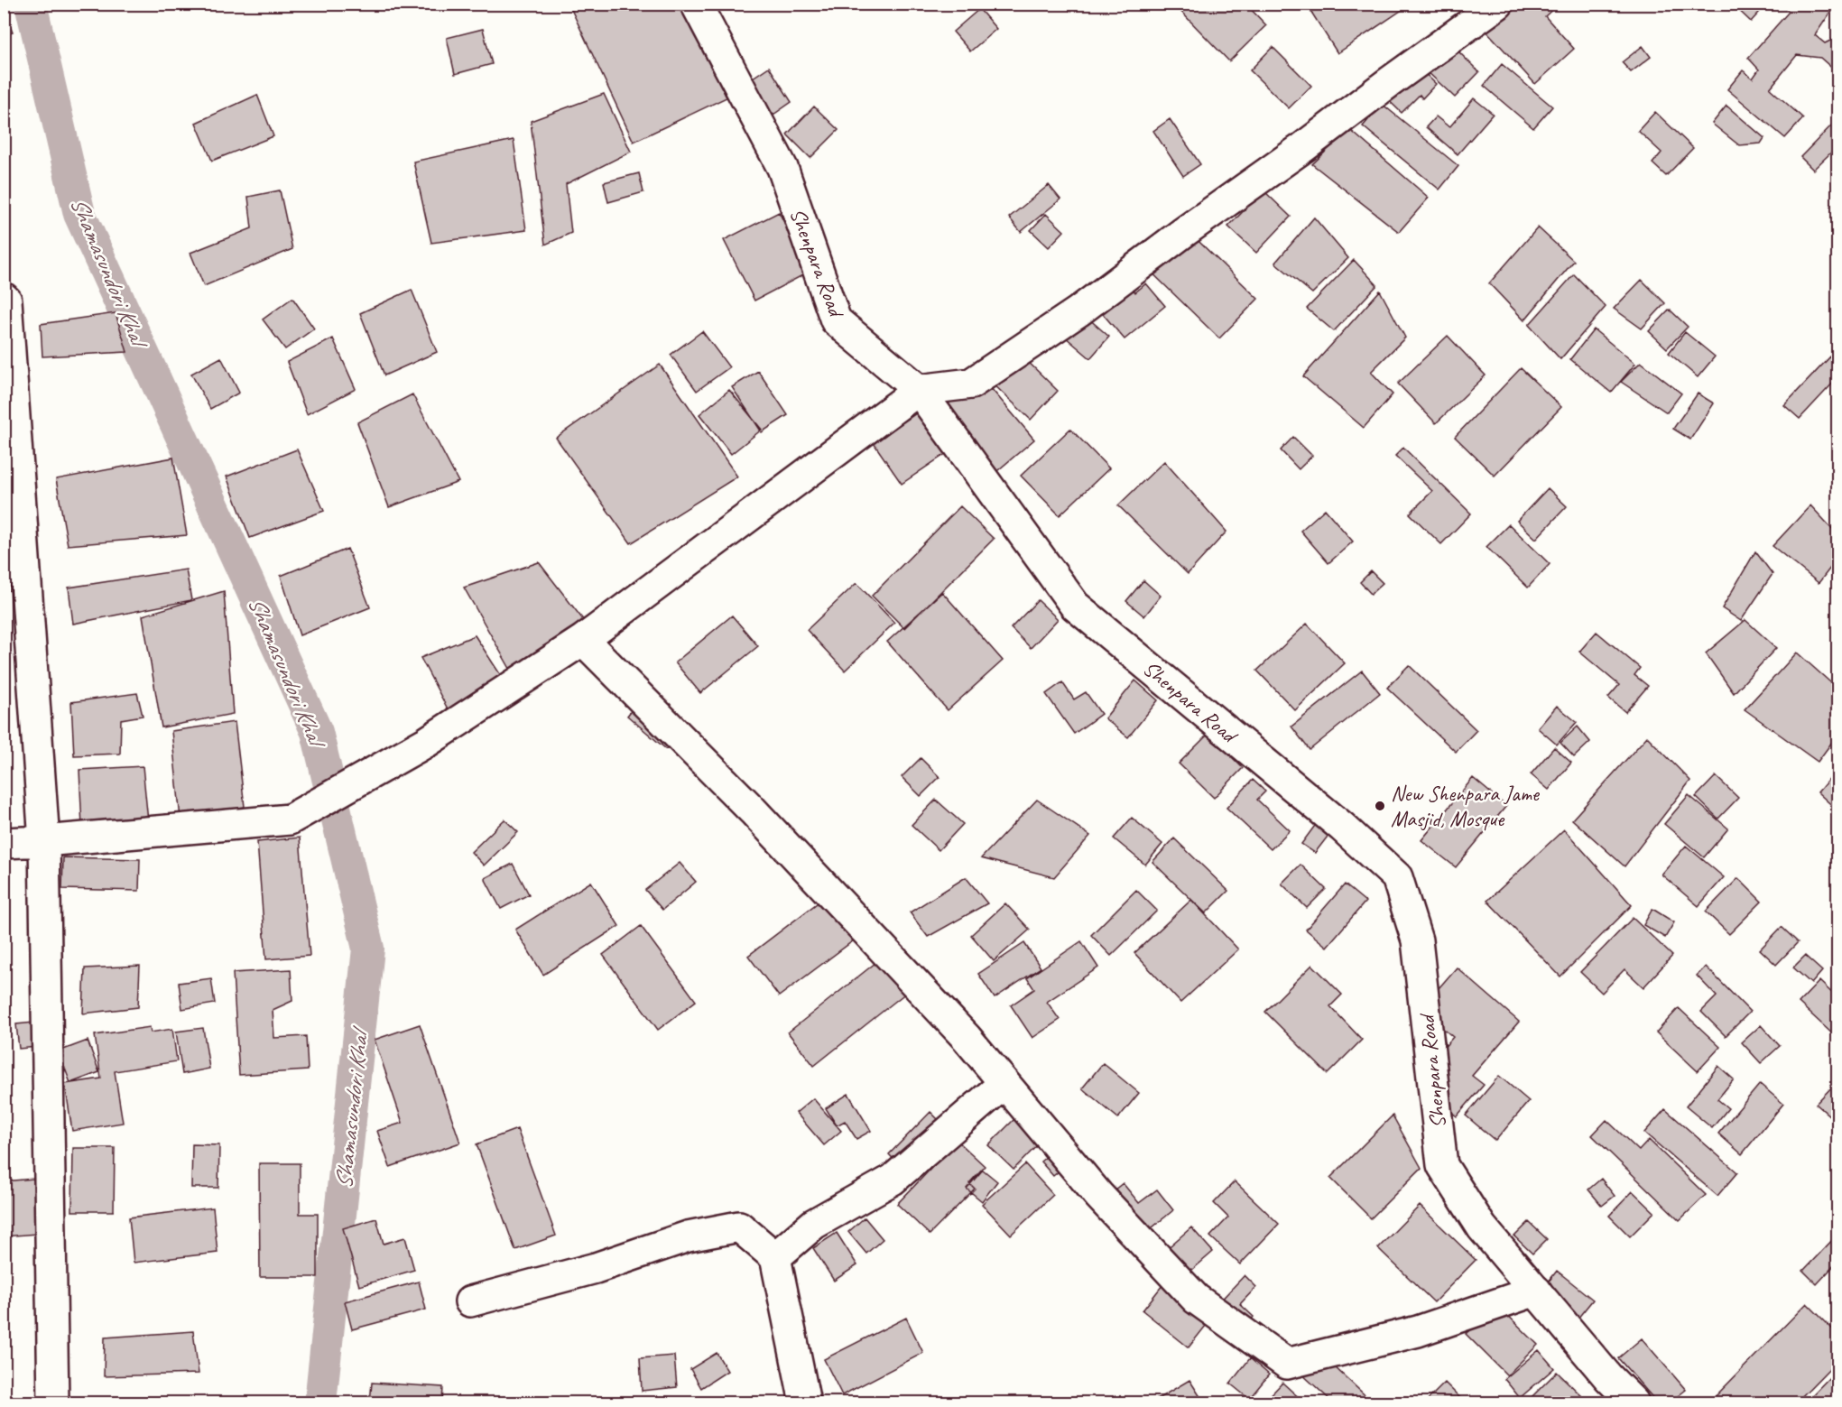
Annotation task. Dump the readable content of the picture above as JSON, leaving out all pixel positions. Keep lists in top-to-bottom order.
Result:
{
  "streets": {
    "street": ["Shenpara Road"]
  },
  "water": ["Shamasundori Khal"],
  "places": ["New Shenpara Jame Masjid, Mosque"]
}
